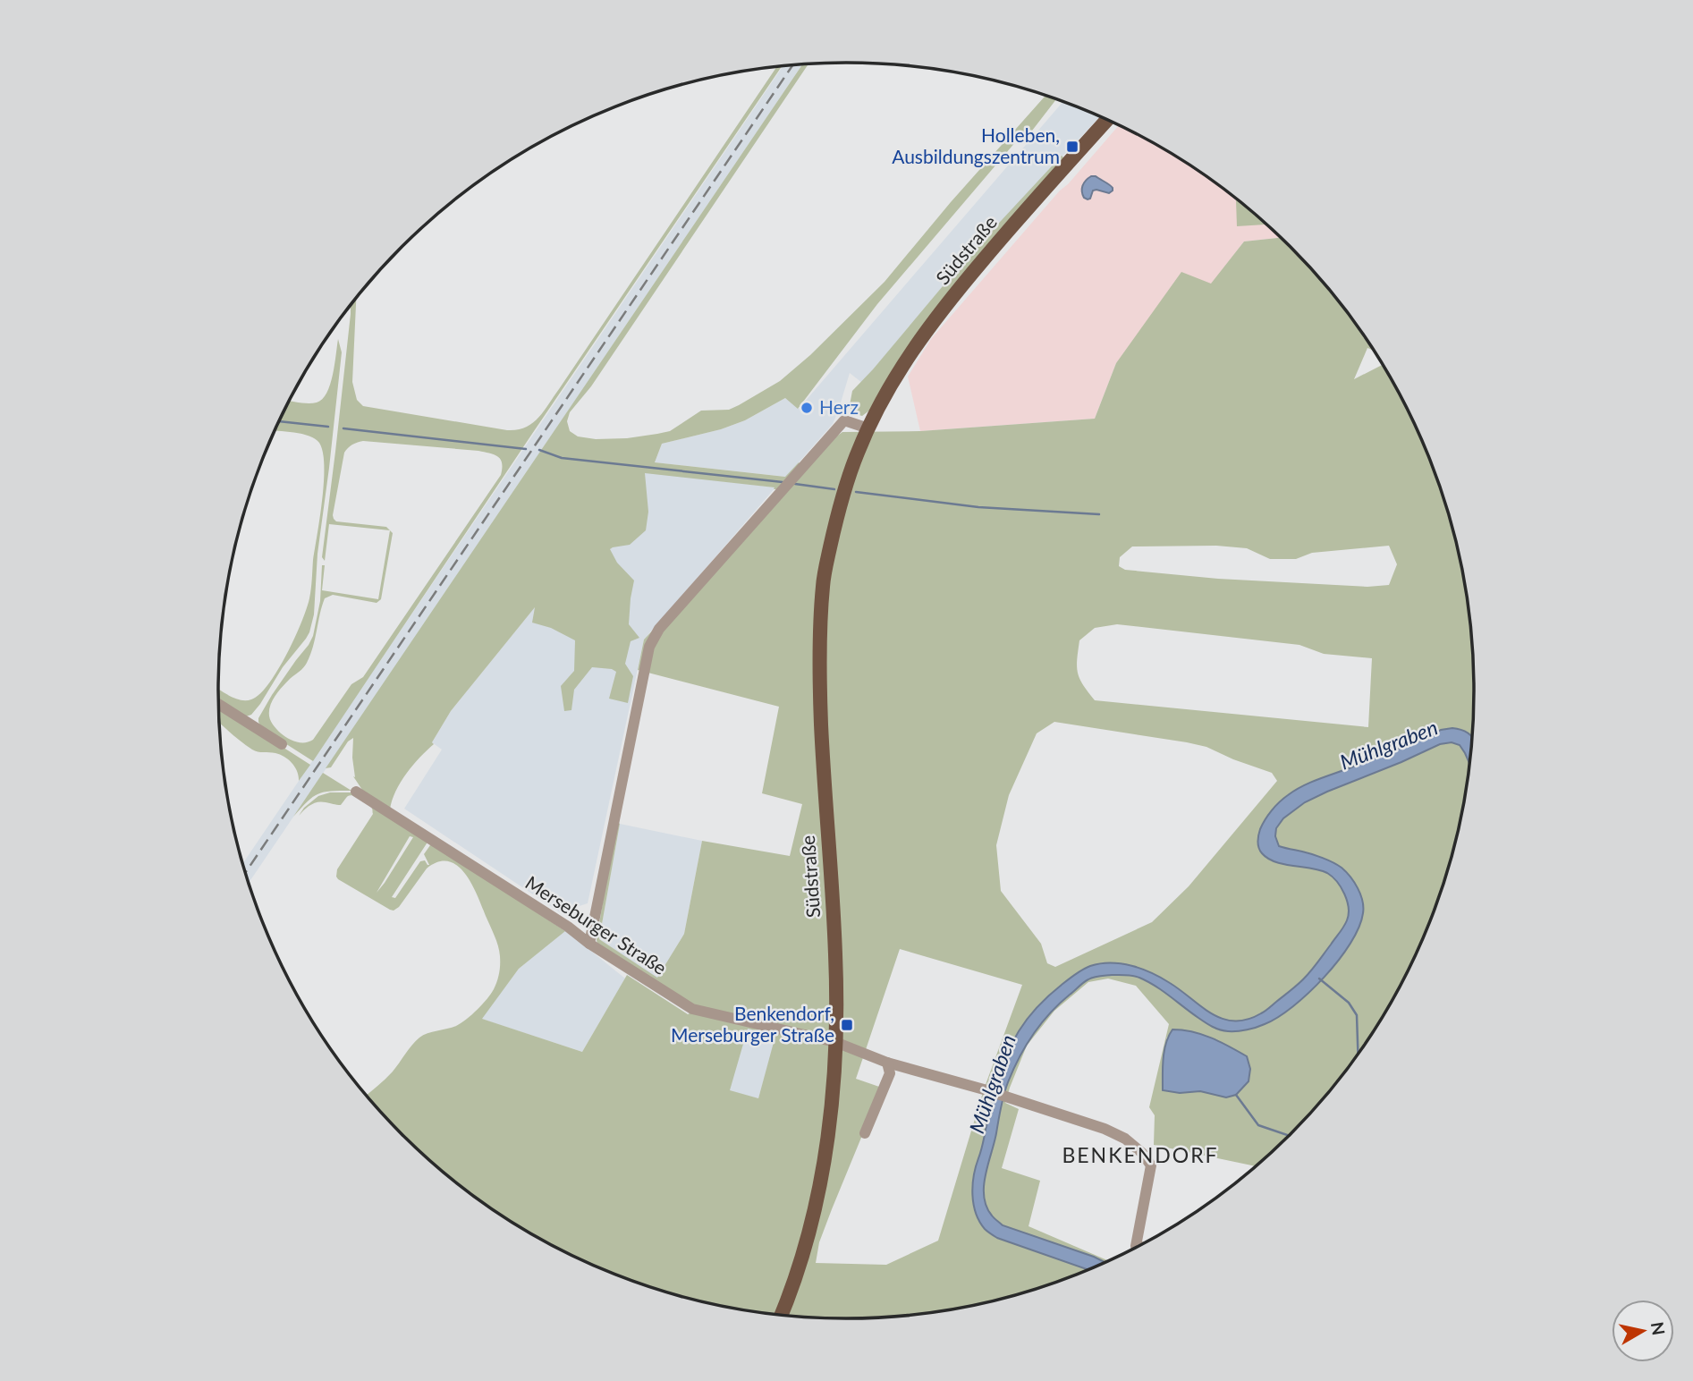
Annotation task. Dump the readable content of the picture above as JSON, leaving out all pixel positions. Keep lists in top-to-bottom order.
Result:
{
  "streets": {
    "main road": ["Südstraße"],
    "street": ["Merseburger Straße"]
  },
  "crossings": [
    ["Südstraße", "Merseburger Straße"]
  ],
  "districts": ["BENKENDORF"],
  "water": ["Mühlgraben"],
  "places": {
    "transit": ["Holleben, Ausbildungszentrum", "Benkendorf, Merseburger Straße"],
    "other": ["Herz"]
  },
  "north": "right"
}
